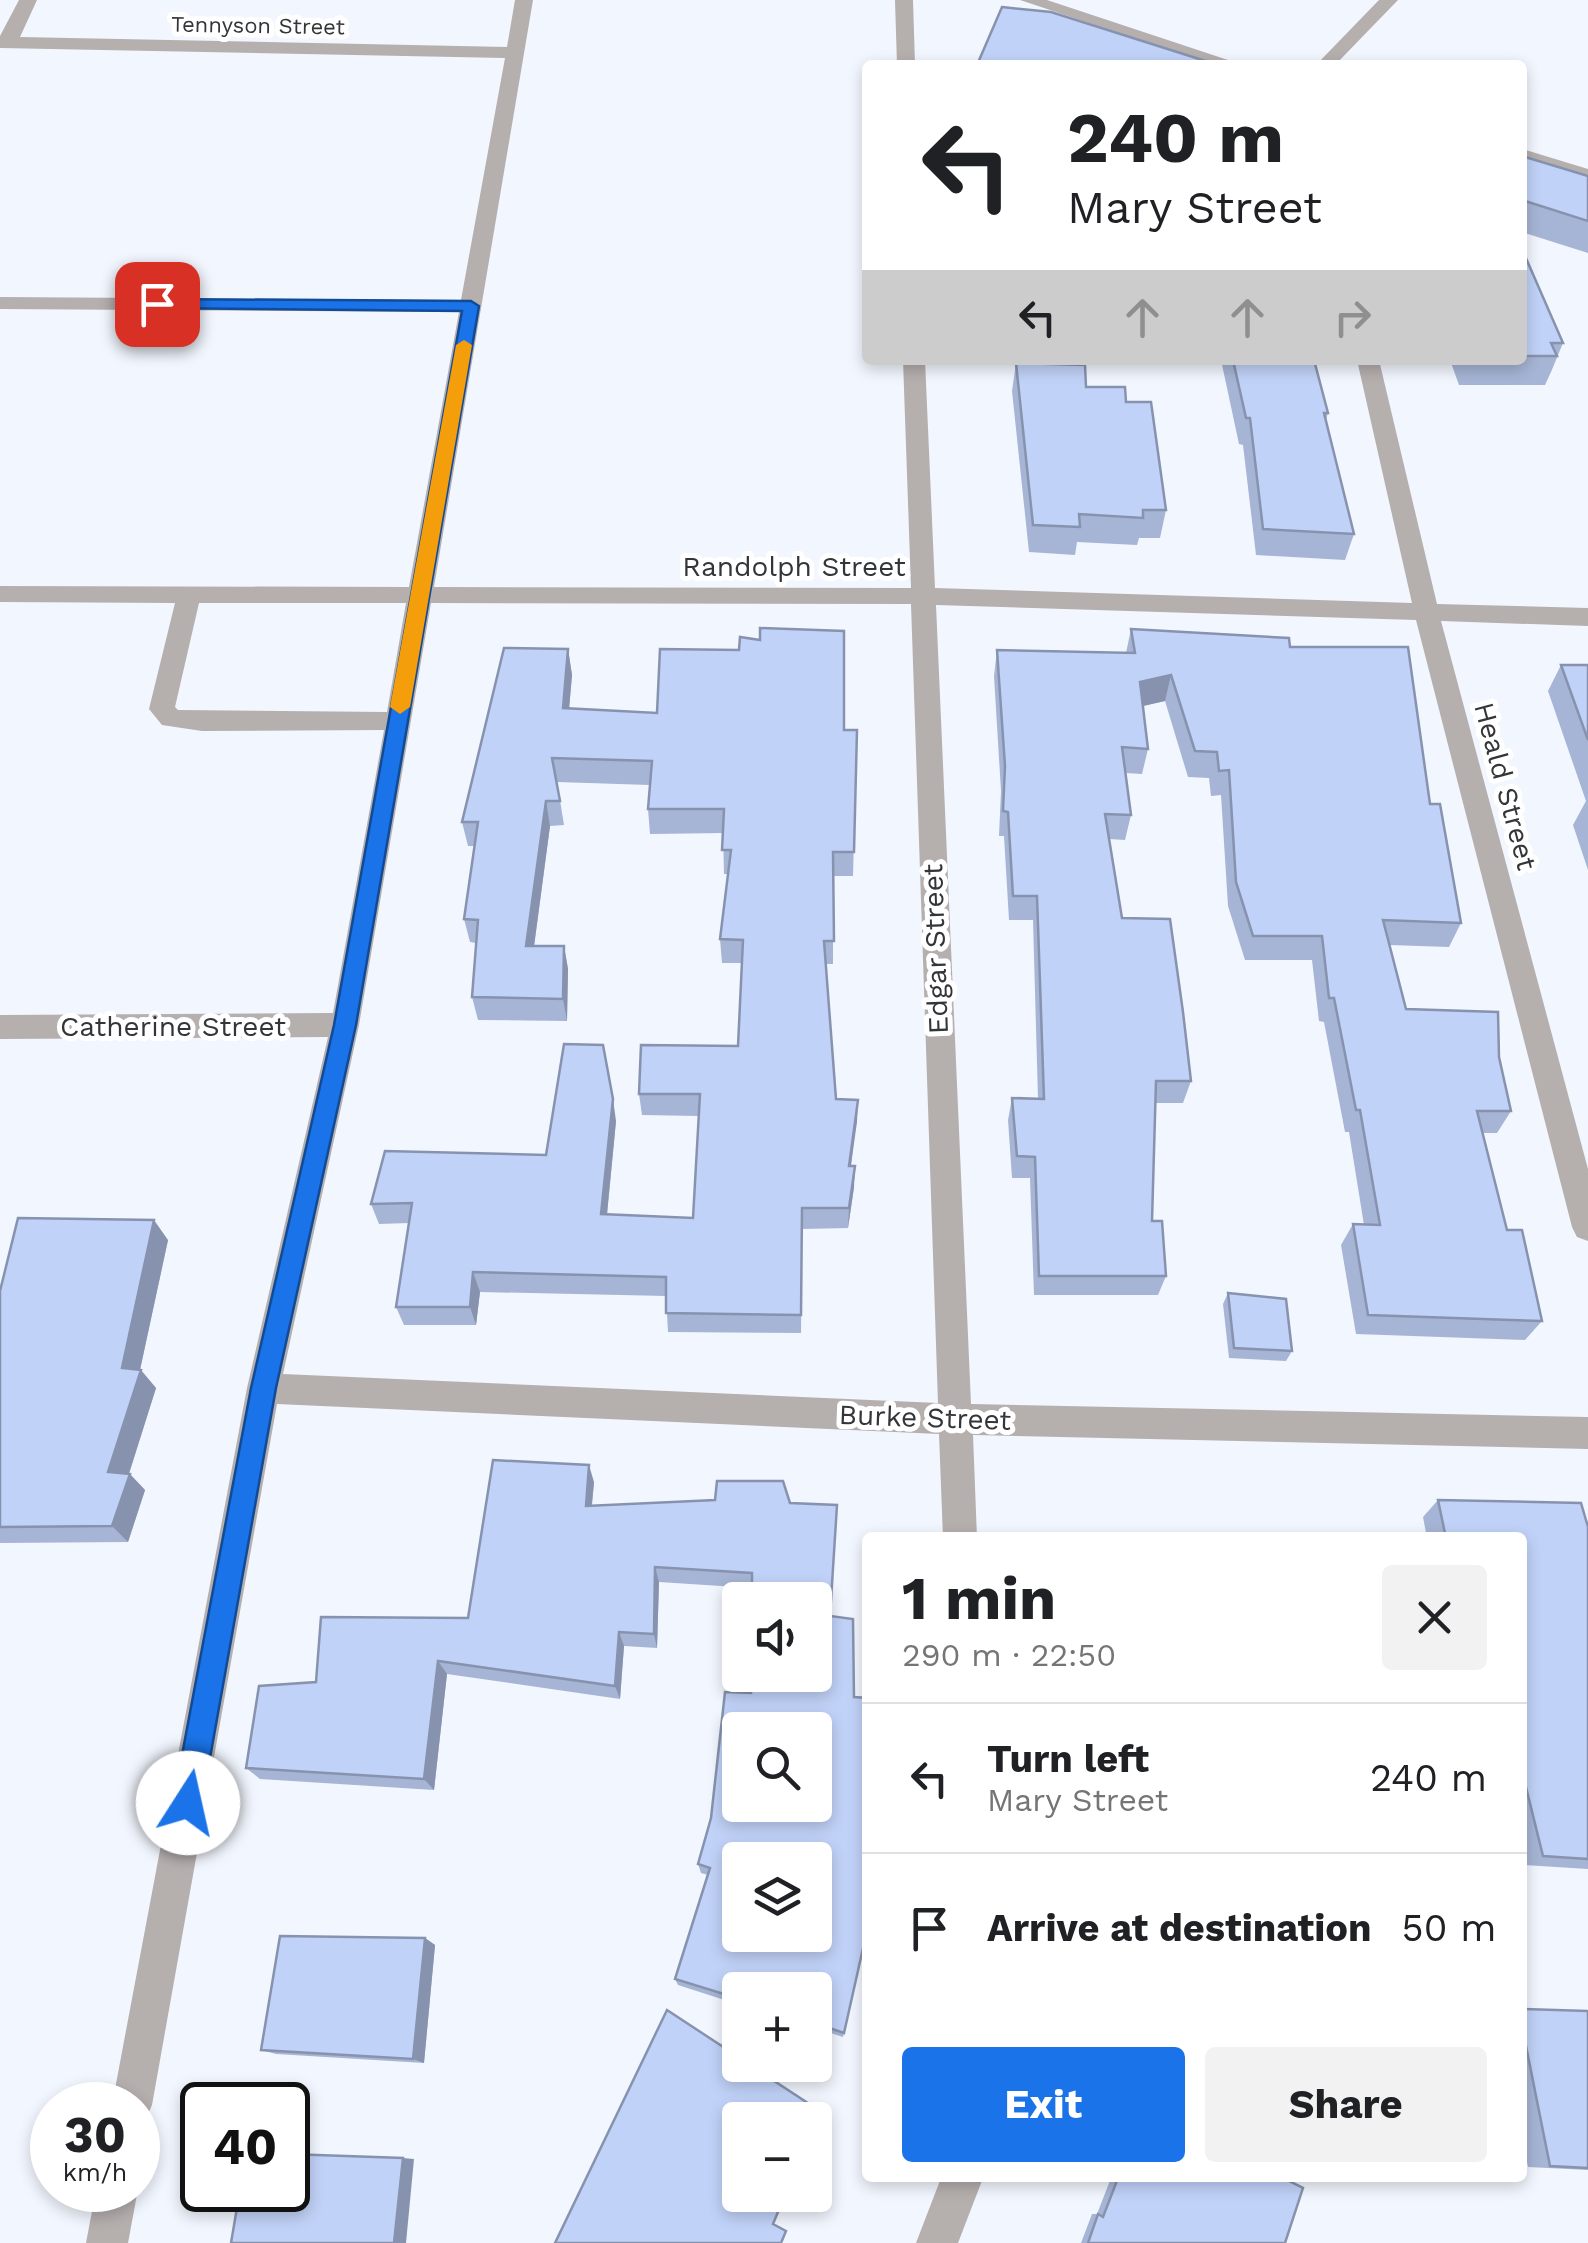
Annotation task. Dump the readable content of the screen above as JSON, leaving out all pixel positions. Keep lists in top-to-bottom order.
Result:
{
  "streets": {
    "street": [
      "Tennyson Street",
      "Randolph Street",
      "Heald Street",
      "Edgar Street",
      "Catherine Street",
      "Burke Street"
    ]
  },
  "crossings": [
    ["Randolph Street", "Heald Street"],
    ["Randolph Street", "Edgar Street"],
    ["Edgar Street", "Burke Street"]
  ],
  "page": {
    "turn": ["240 m", "Mary Street"],
    "heading": ["1 min", "290 m · 22:50"],
    "map_buttons": ["+", "−"],
    "list": [
      {
        "name": "Turn left",
        "note": "Mary Street",
        "value": "240 m"
      },
      {
        "name": "Arrive at destination",
        "value": "50 m"
      }
    ],
    "buttons": ["Exit", "Share"],
    "speed": "30 km/h",
    "limit": "40"
  }
}
